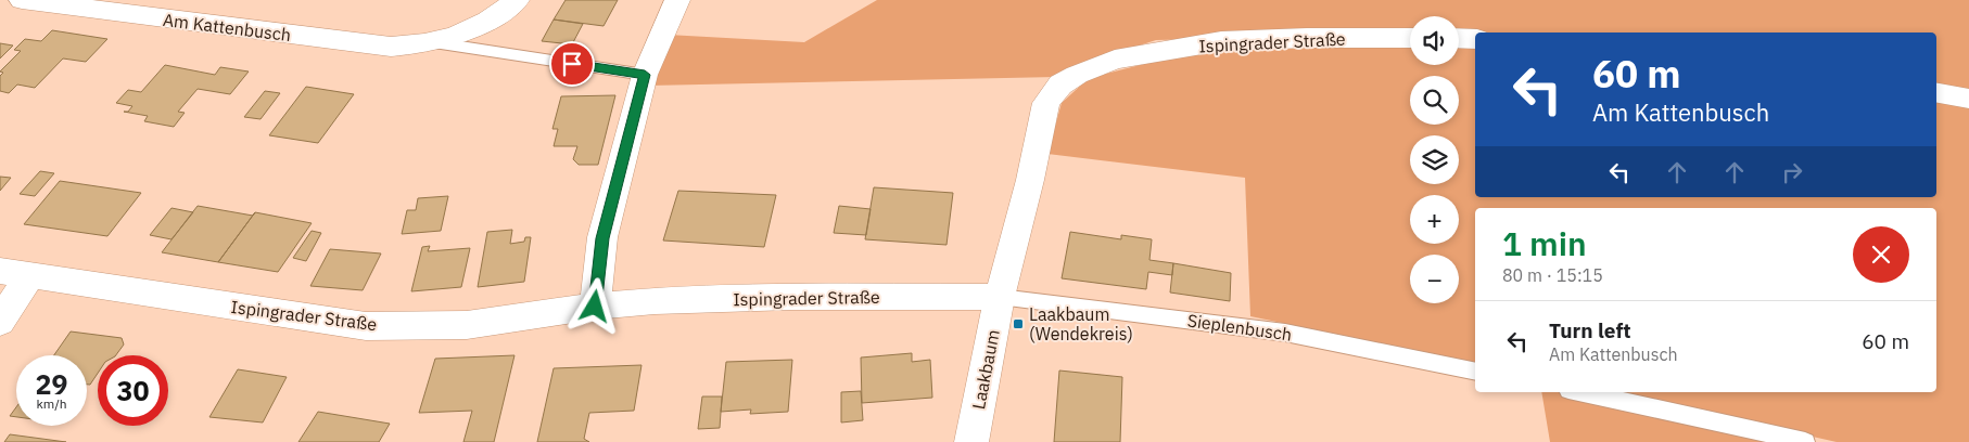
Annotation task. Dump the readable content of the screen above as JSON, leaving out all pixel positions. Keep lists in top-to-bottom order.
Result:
{
  "streets": {
    "street": ["Am Kattenbusch", "Ispingrader Straße", "Laakbaum"],
    "lane": ["Sieplenbusch"]
  },
  "crossings": [
    ["Ispingrader Straße", "Sieplenbusch"],
    ["Ispingrader Straße", "Laakbaum"],
    ["Sieplenbusch", "Laakbaum"]
  ],
  "places": {
    "transit": ["Laakbaum (Wendekreis)"]
  },
  "page": {
    "map_buttons": ["+", "−"],
    "turn": ["60 m", "Am Kattenbusch"],
    "heading": ["1 min", "80 m · 15:15"],
    "list": [
      {
        "name": "Turn left",
        "note": "Am Kattenbusch",
        "value": "60 m"
      }
    ],
    "speed": "29 km/h",
    "limit": "30"
  }
}
